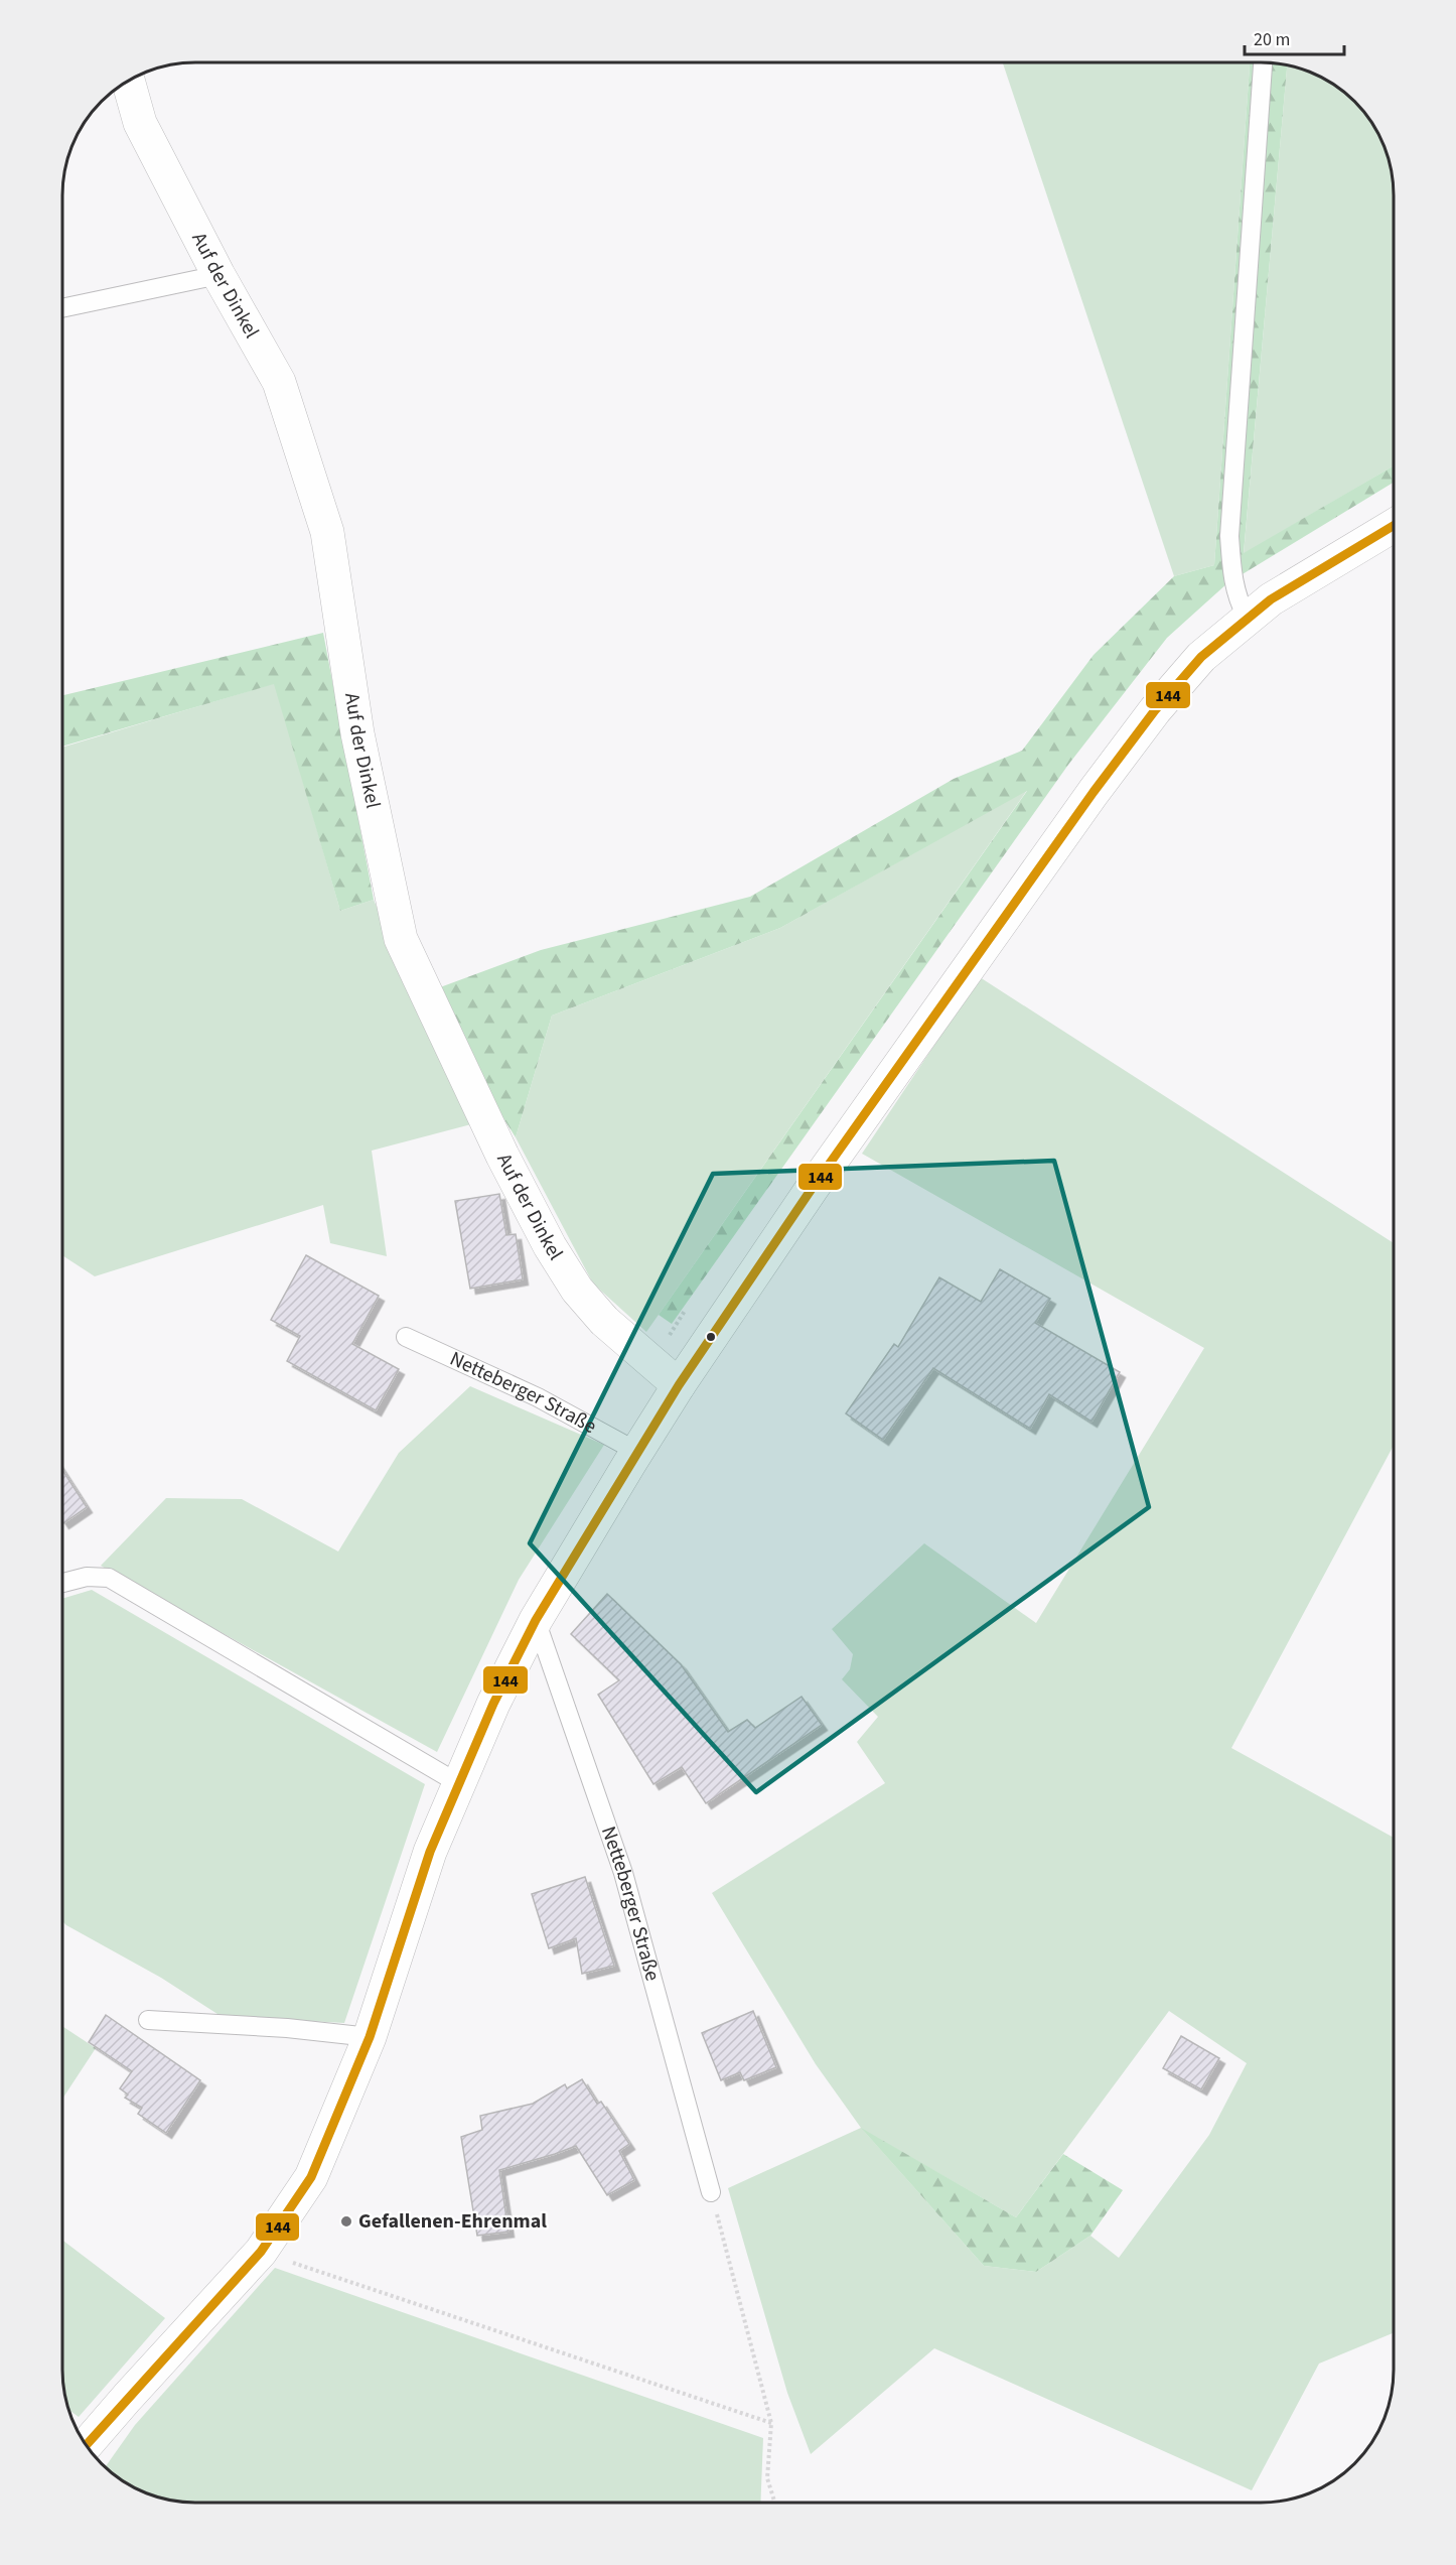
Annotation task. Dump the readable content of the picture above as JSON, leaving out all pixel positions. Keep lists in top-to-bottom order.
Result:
{
  "streets": {
    "street": ["Auf der Dinkel"],
    "lane": ["Netteberger Straße"]
  },
  "places": ["Gefallenen-Ehrenmal"],
  "lines": ["transit line 144"],
  "scale_bar": "20 m"
}
